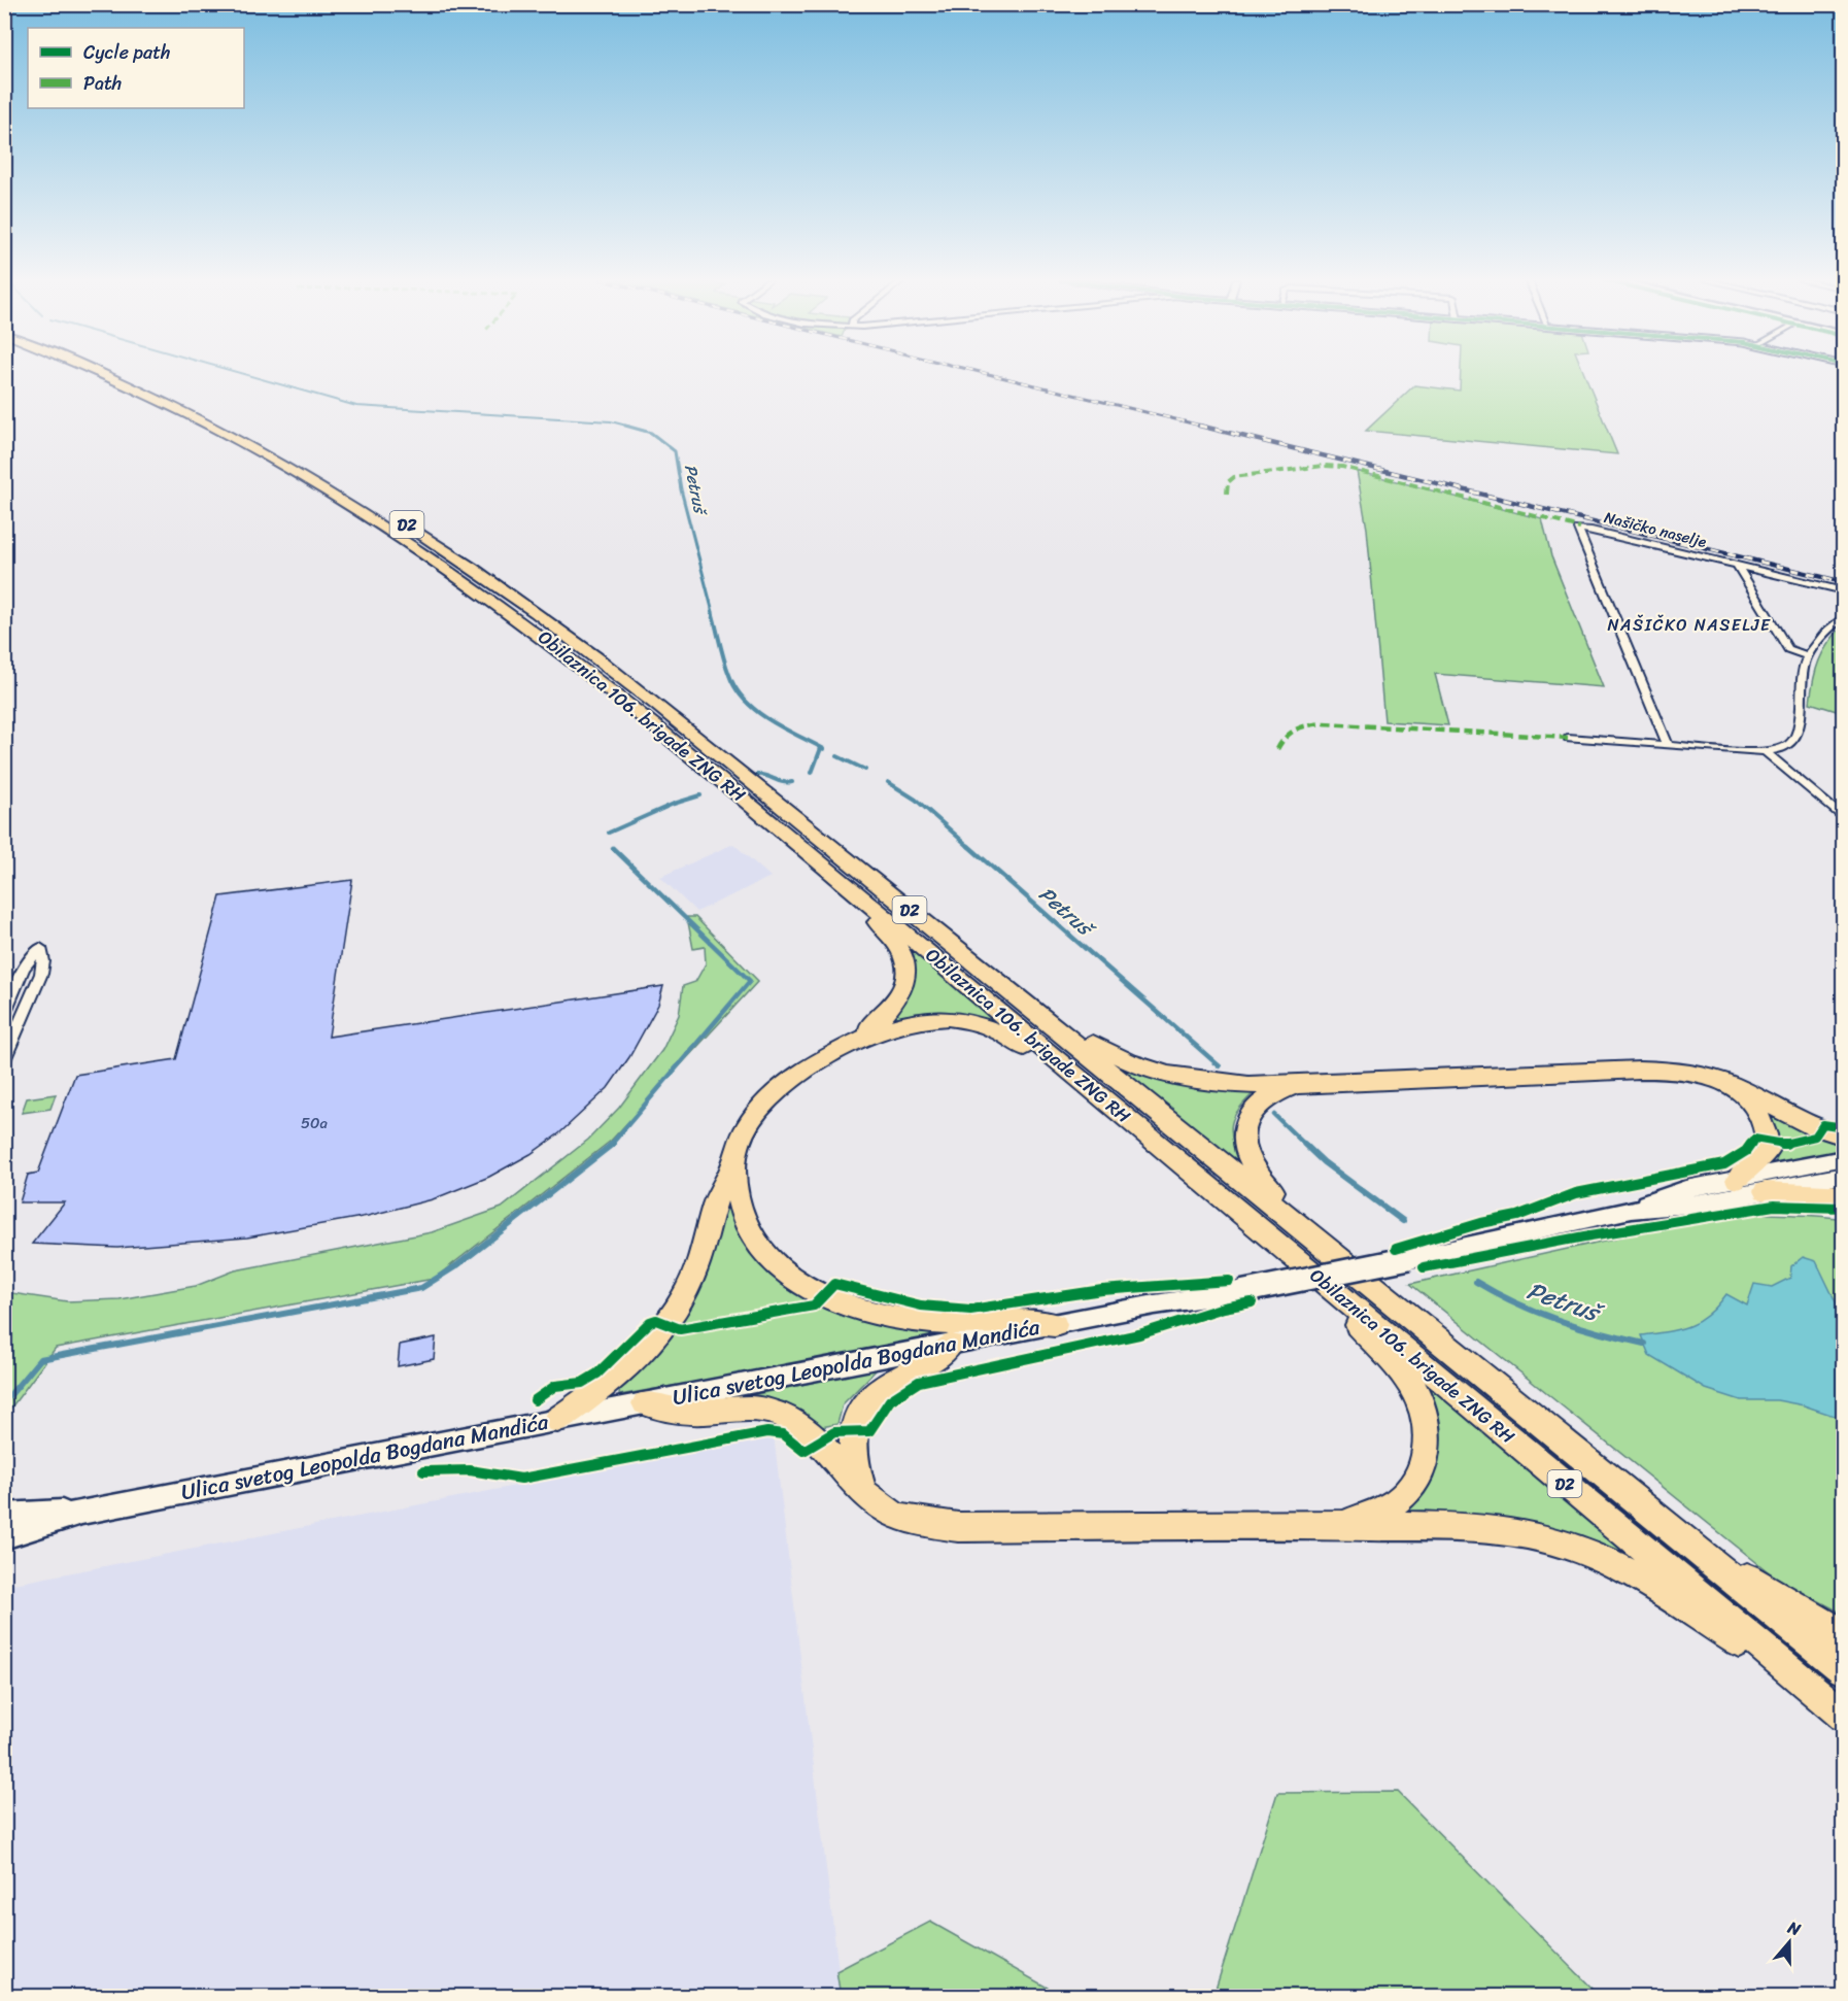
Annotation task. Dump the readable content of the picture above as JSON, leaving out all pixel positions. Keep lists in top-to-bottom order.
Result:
{
  "streets": {
    "highway": ["D2", "Obilaznica 106. brigade ZNG RH"],
    "main road": ["Ulica svetog Leopolda Bogdana Mandića"],
    "street": ["Našičko naselje"]
  },
  "districts": ["NAŠIČKO NASELJE"],
  "water": ["Petruš"],
  "house_numbers": ["50a"],
  "legend": ["Cycle path", "Path"],
  "north": "top"
}
